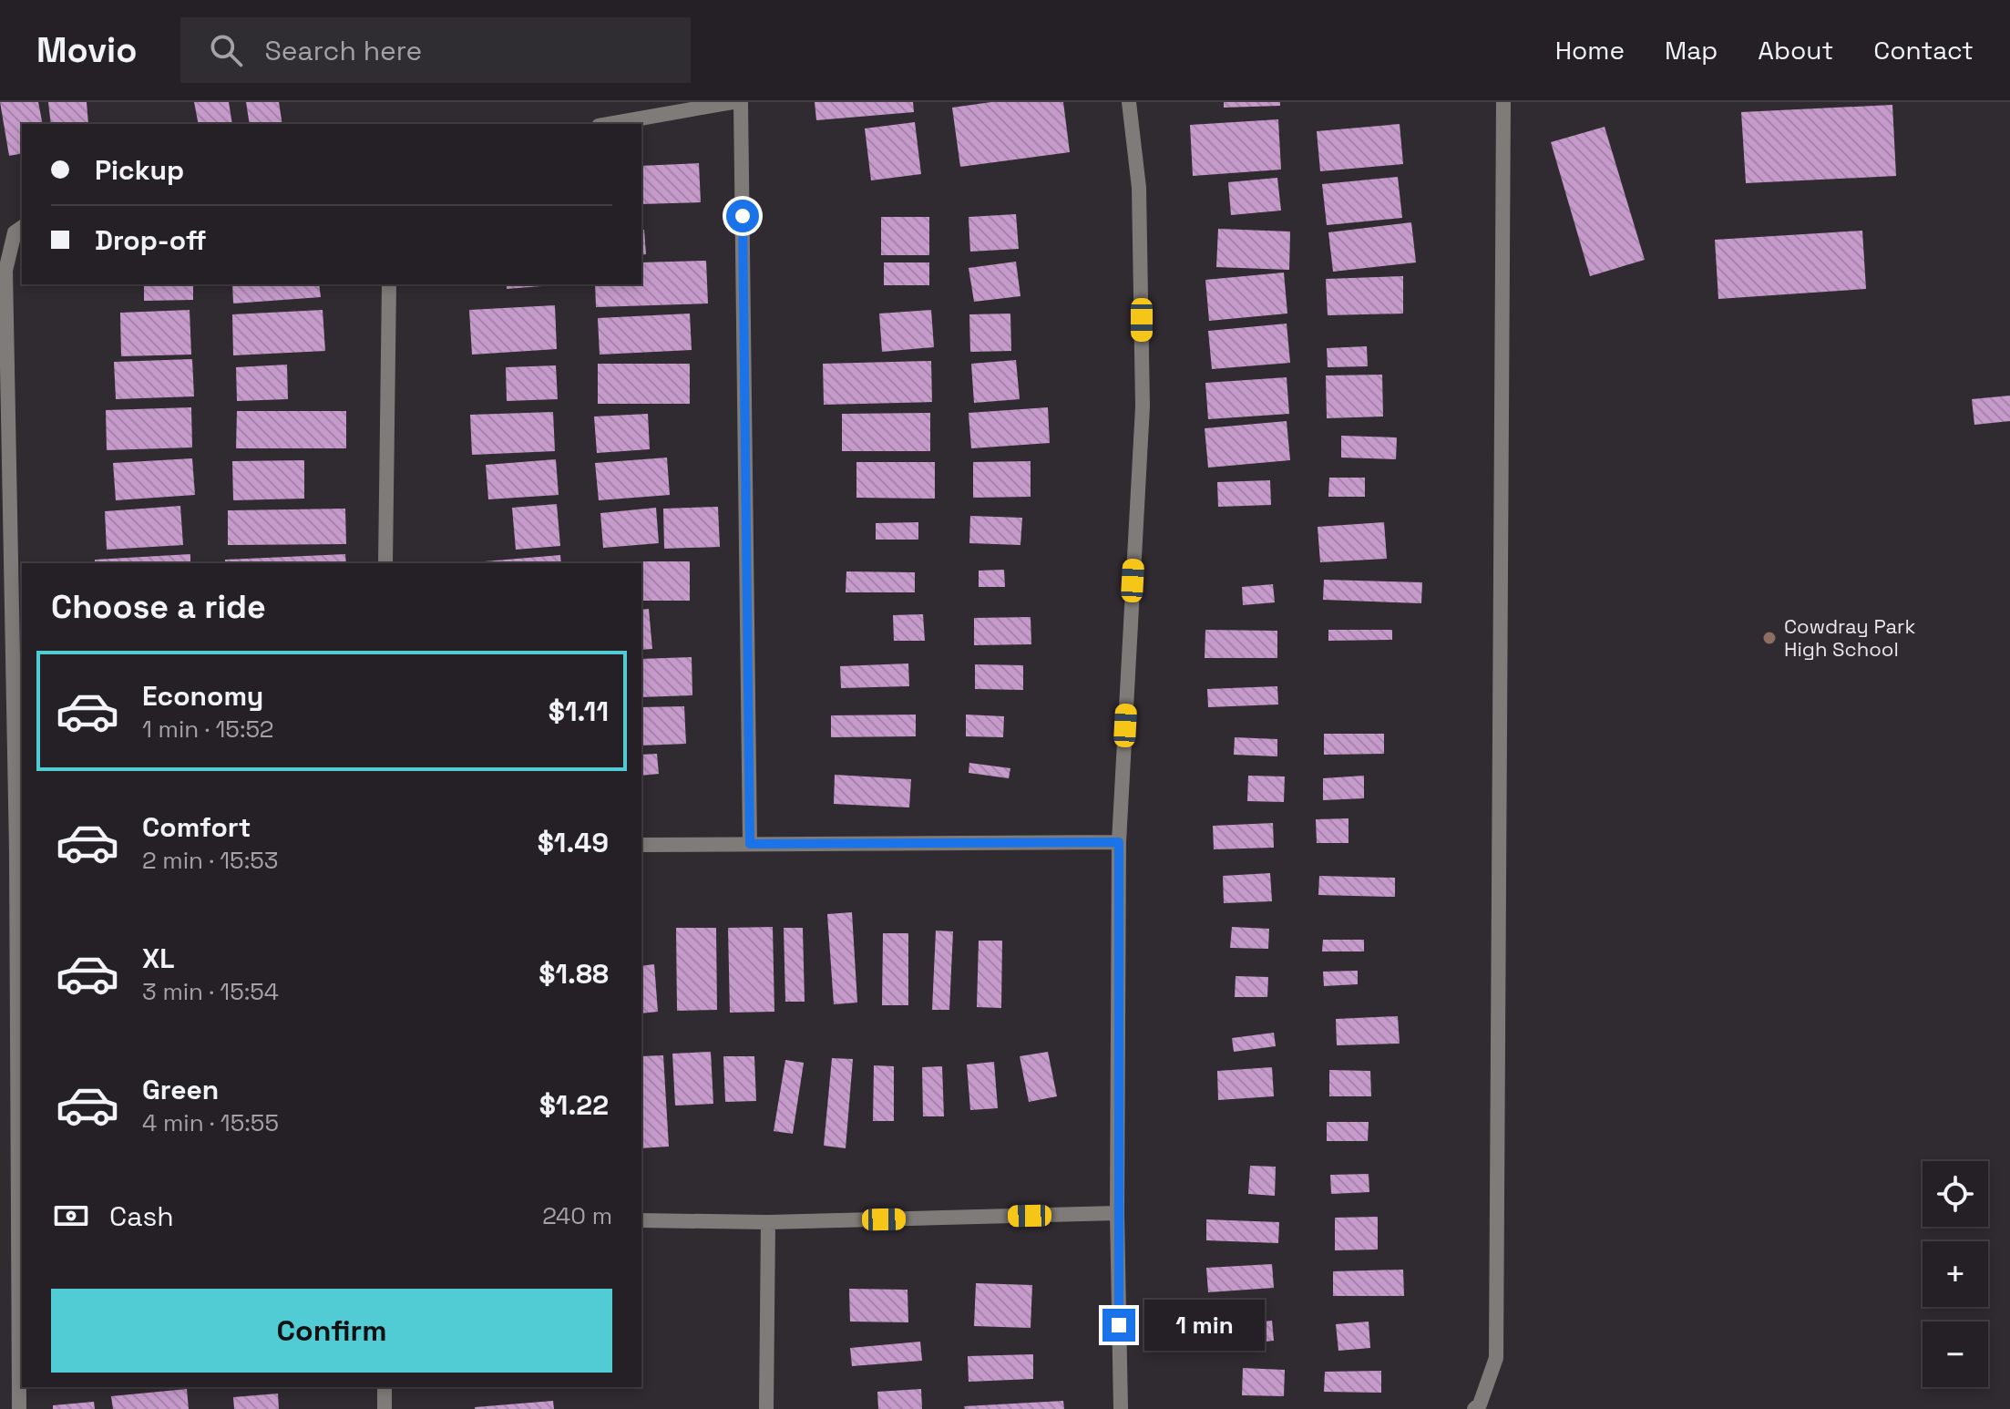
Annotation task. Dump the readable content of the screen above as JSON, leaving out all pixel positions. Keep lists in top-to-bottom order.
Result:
{
  "places": ["Cowdray Park High School"],
  "page": {
    "header": "Movio",
    "search": "Search here",
    "nav": [
      "Home",
      "Map",
      "About",
      "Contact"
    ],
    "banner": ["Pickup", "Drop-off"],
    "heading": "Choose a ride",
    "list": [
      {
        "name": "Economy",
        "note": "1 min · 15:52",
        "value": "$1.11"
      },
      {
        "name": "Comfort",
        "note": "2 min · 15:53",
        "value": "$1.49"
      },
      {
        "name": "XL",
        "note": "3 min · 15:54",
        "value": "$1.88"
      },
      {
        "name": "Green",
        "note": "4 min · 15:55",
        "value": "$1.22"
      }
    ],
    "map_buttons": ["+", "−"],
    "pay": ["Cash", "240 m"],
    "buttons": "Confirm",
    "bubble": "1 min"
  }
}
